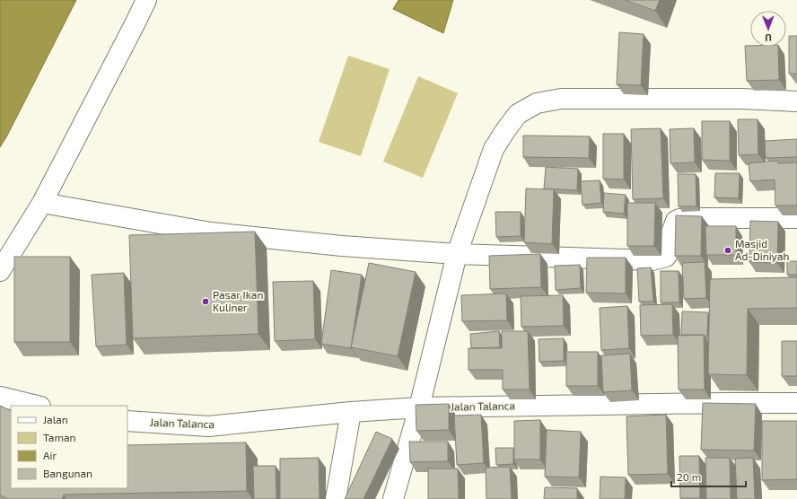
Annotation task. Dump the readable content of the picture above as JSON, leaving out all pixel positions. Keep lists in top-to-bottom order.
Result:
{
  "streets": {
    "street": ["Jalan Talanca"]
  },
  "places": ["Masjid Ad-Diniyah", "Pasar Ikan Kuliner"],
  "legend": [
    "Jalan",
    "Taman",
    "Air",
    "Bangunan"
  ],
  "scale_bar": "20 m",
  "north": "bottom"
}
